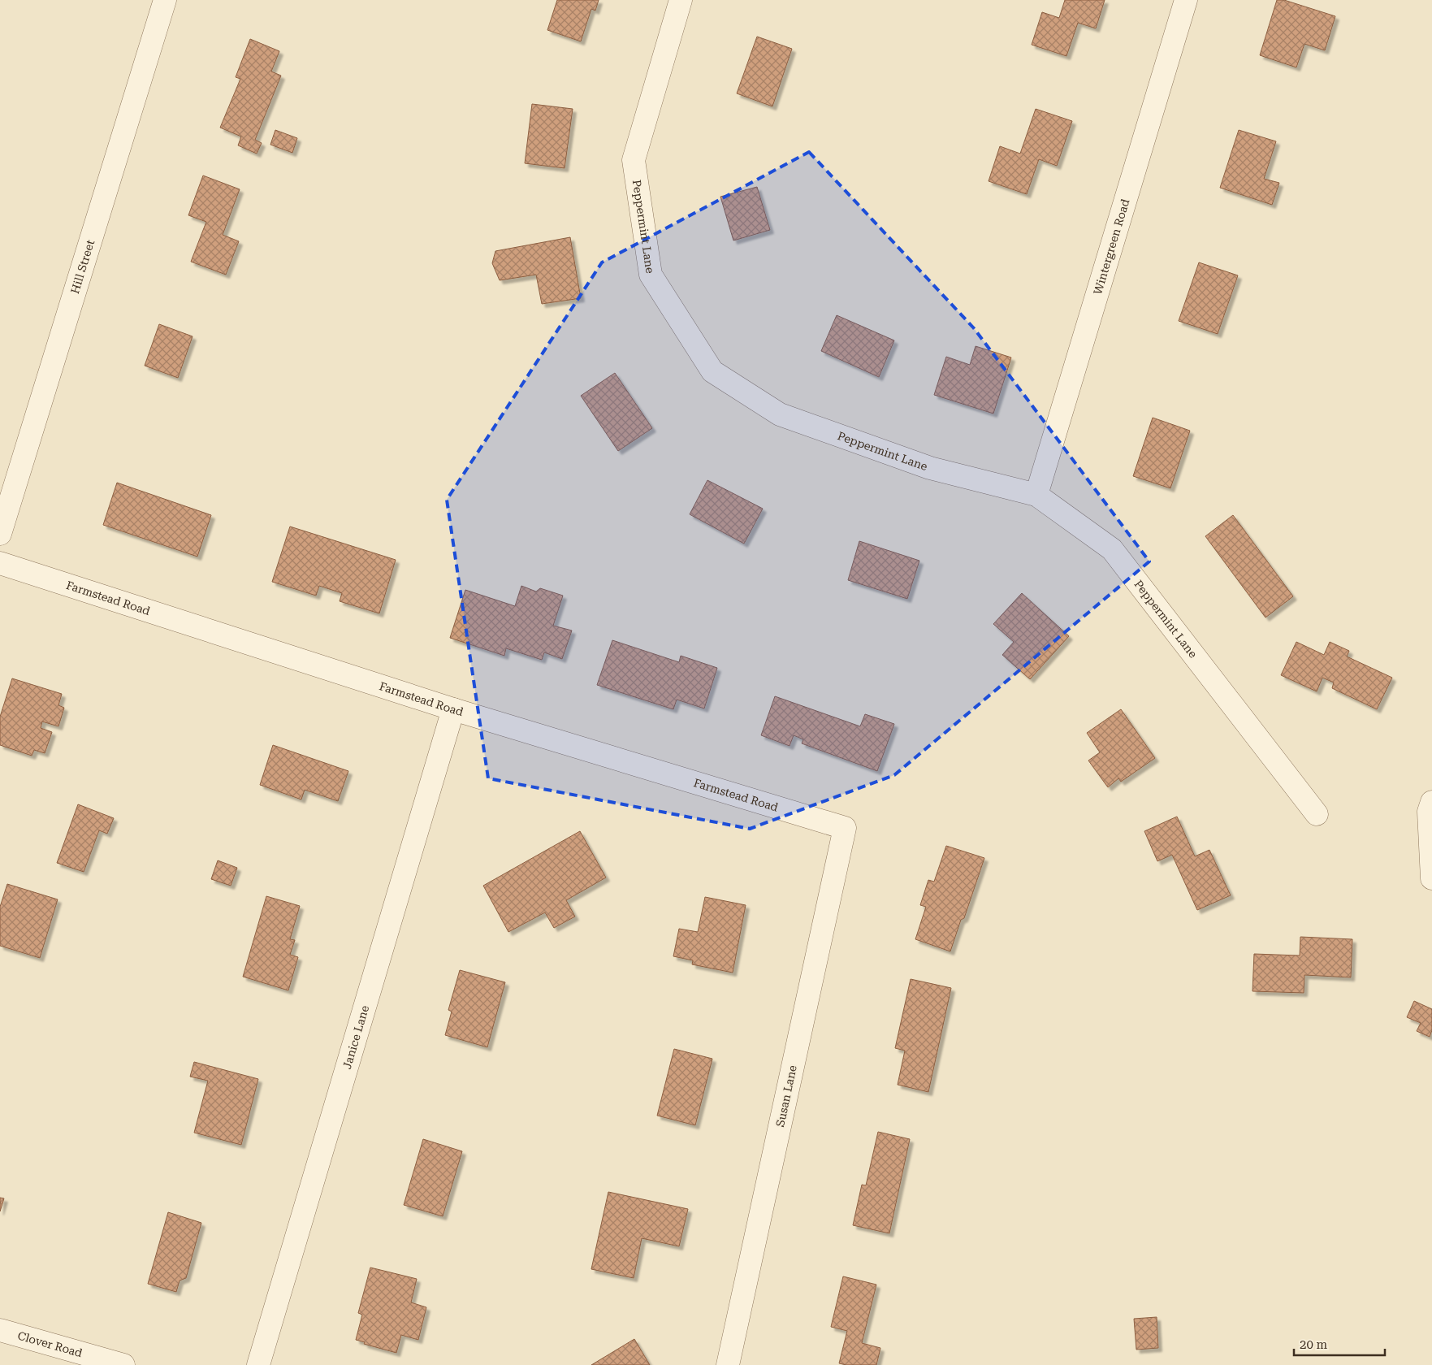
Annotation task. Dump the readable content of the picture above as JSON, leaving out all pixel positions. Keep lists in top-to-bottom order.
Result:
{
  "streets": {
    "street": [
      "Peppermint Lane",
      "Wintergreen Road",
      "Hill Street",
      "Farmstead Road",
      "Janice Lane",
      "Susan Lane",
      "Clover Road"
    ]
  },
  "crossings": [
    ["Peppermint Lane", "Wintergreen Road"],
    ["Farmstead Road", "Janice Lane"],
    ["Farmstead Road", "Susan Lane"]
  ],
  "scale_bar": "20 m"
}
